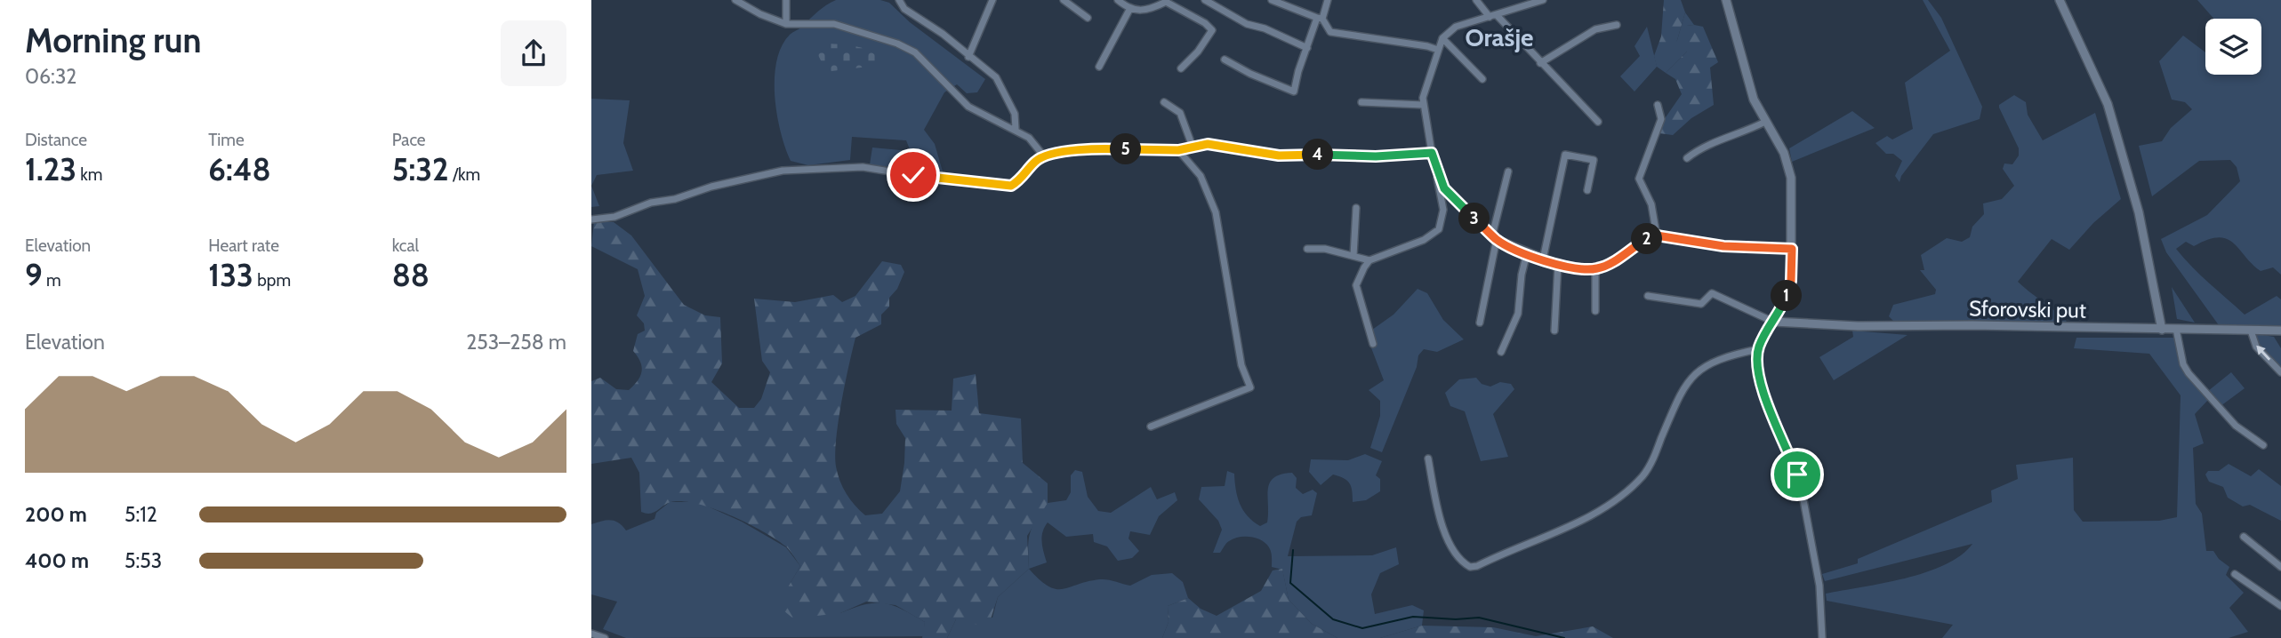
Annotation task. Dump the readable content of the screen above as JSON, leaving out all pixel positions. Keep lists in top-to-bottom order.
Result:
{
  "streets": {
    "street": ["Sforovski put"]
  },
  "districts": ["Orašje"],
  "page": {
    "heading": ["Morning run", "06:32"],
    "stats": [
      ["Distance", "1.23 km"],
      ["Time", "6:48"],
      ["Pace", "5:32 /km"],
      ["Elevation", "9 m"],
      ["Heart rate", "133 bpm"],
      ["kcal", "88"]
    ],
    "pins": [
      "5",
      "4",
      "3",
      "2",
      "1"
    ],
    "chart": ["Elevation", "253–258 m"],
    "list": [
      {
        "name": "200 m",
        "note": "5:12"
      },
      {
        "name": "400 m",
        "note": "5:53"
      }
    ]
  }
}
